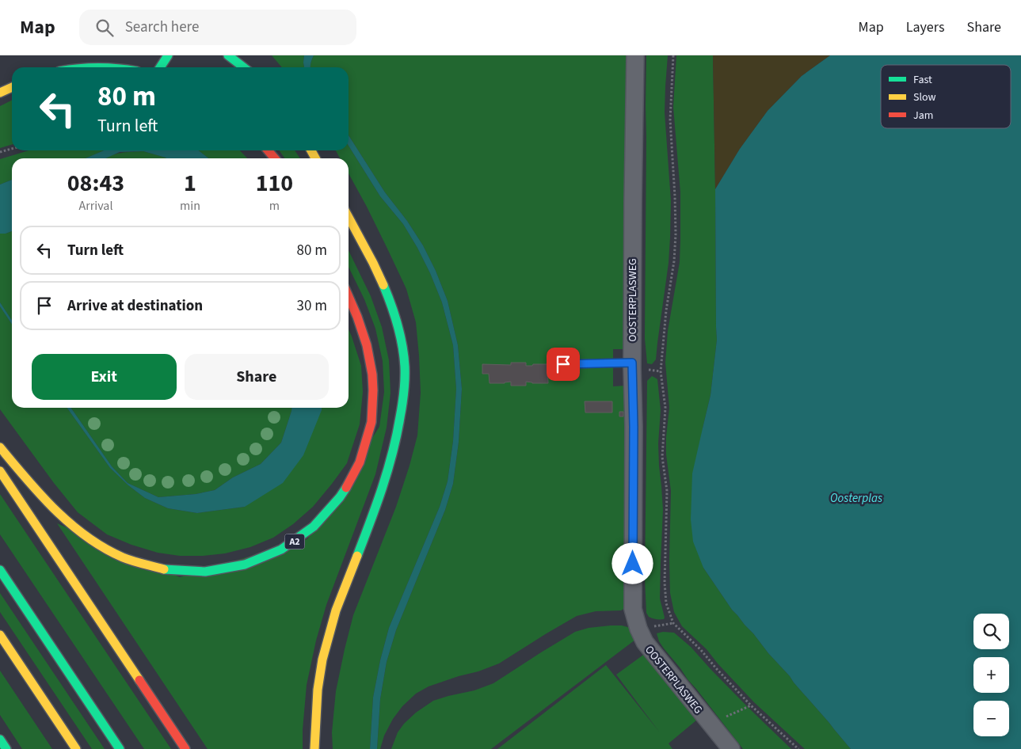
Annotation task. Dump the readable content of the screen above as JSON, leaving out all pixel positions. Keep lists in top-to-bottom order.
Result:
{
  "streets": {
    "main road": ["A2"],
    "street": ["OOSTERPLASWEG"]
  },
  "water": ["Oosterplas"],
  "legend": ["Fast", "Slow", "Jam"],
  "page": {
    "header": "Map",
    "search": "Search here",
    "nav": ["Map", "Layers", "Share"],
    "turn": ["80 m", "Turn left"],
    "eta": [
      "08:43",
      "Arrival",
      "1",
      "min",
      "110",
      "m"
    ],
    "list": [
      {
        "name": "Turn left",
        "value": "80 m"
      },
      {
        "name": "Arrive at destination",
        "value": "30 m"
      }
    ],
    "buttons": ["Exit", "Share"],
    "map_buttons": ["+", "−"]
  }
}
